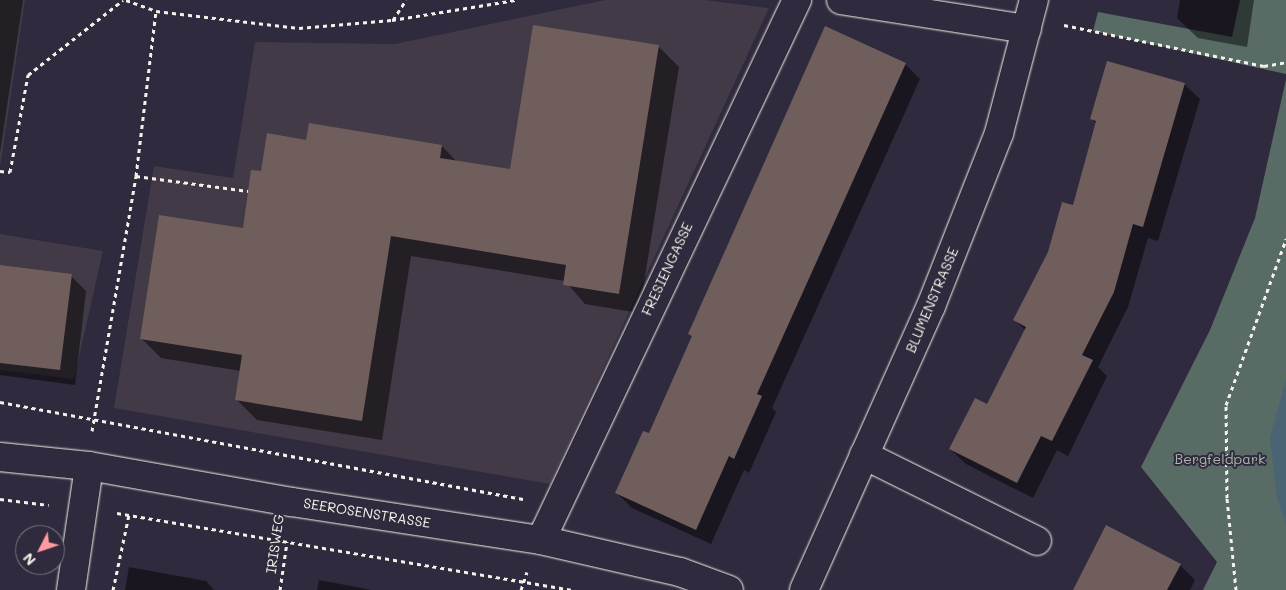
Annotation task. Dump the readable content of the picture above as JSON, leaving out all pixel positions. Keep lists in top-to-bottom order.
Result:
{
  "streets": {
    "street": ["FRESIENGASSE", "BLUMENSTRASSE", "SEEROSENSTRASSE"],
    "path": ["IRISWEG"]
  },
  "crossings": [
    ["FRESIENGASSE", "SEEROSENSTRASSE"],
    ["SEEROSENSTRASSE", "IRISWEG"]
  ],
  "parks": ["Bergfeldpark"],
  "north": "bottom left"
}
